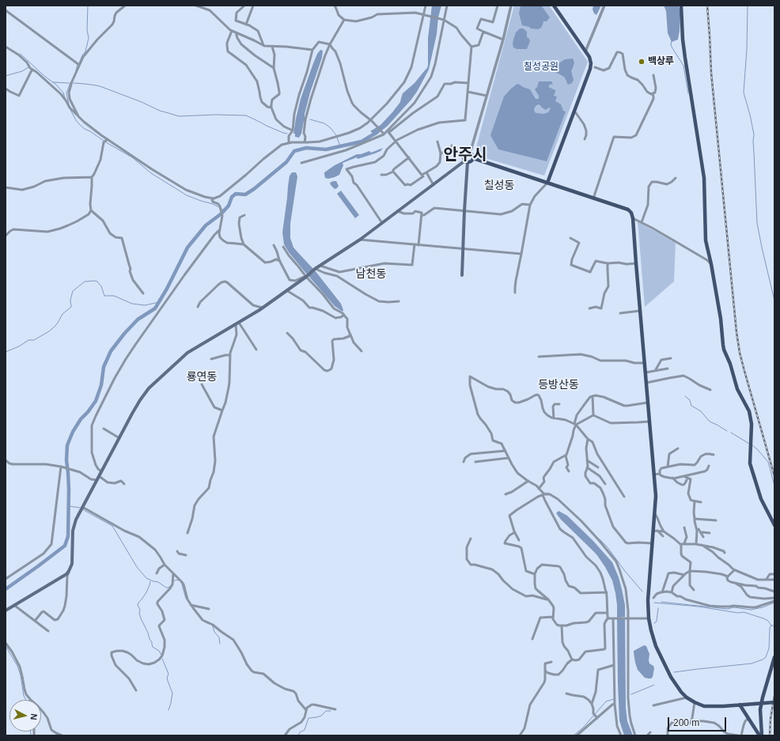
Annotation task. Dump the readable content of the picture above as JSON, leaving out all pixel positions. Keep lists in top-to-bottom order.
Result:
{
  "districts": [
    "안주시",
    "칠성동",
    "남천동",
    "룡연동",
    "등방산동"
  ],
  "parks": ["칠성공원"],
  "places": ["백상루"],
  "scale_bar": "200 m",
  "north": "right"
}
